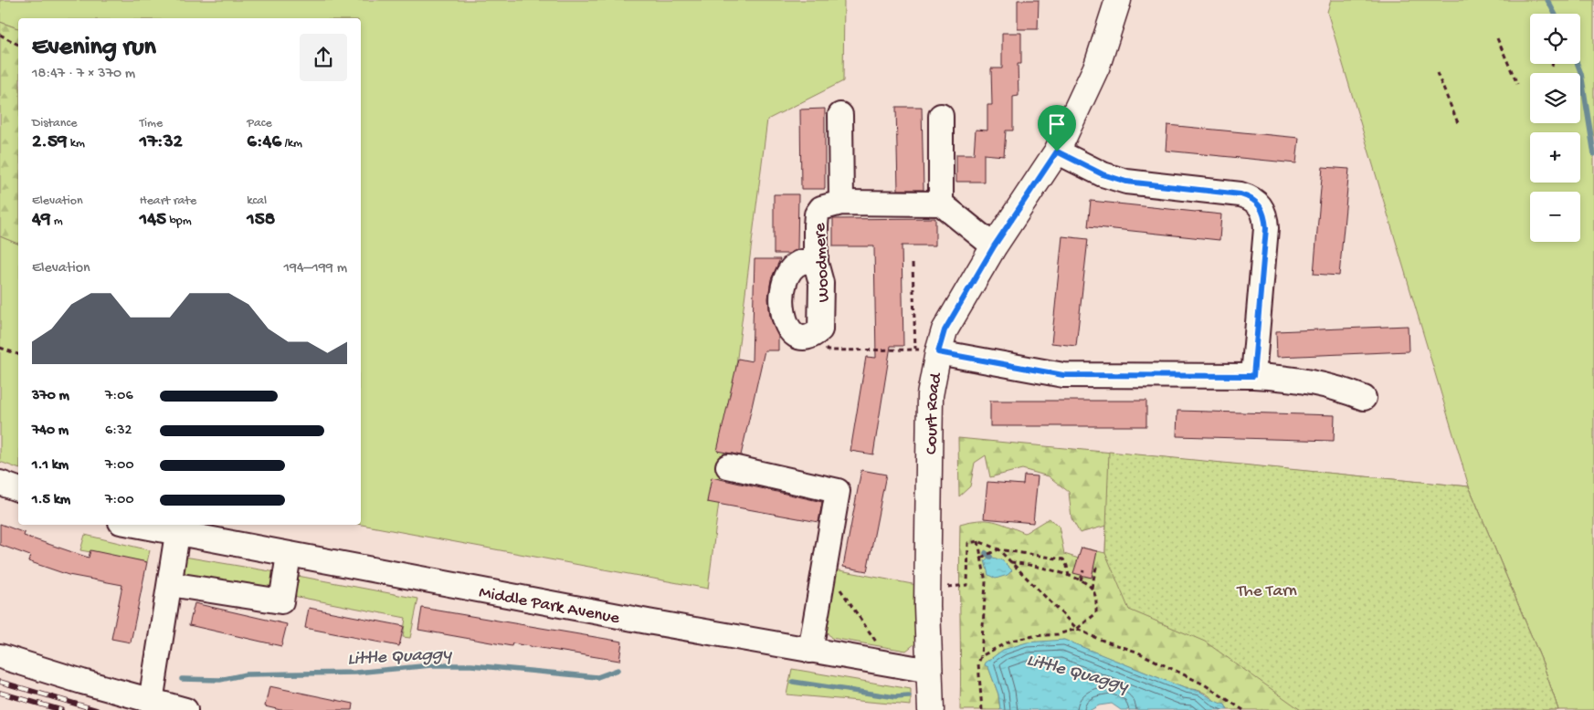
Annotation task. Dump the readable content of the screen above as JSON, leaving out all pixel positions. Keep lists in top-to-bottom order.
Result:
{
  "streets": {
    "main road": ["Court Road"],
    "street": ["Woodmere", "Middle Park Avenue"]
  },
  "crossings": [
    ["Court Road", "Middle Park Avenue"]
  ],
  "water": ["Little Quaggy"],
  "parks": ["The Tarn"],
  "page": {
    "map_buttons": ["+", "−"],
    "heading": ["Evening run", "18:47 · 7 × 370 m"],
    "stats": [
      ["Distance", "2.59 km"],
      ["Time", "17:32"],
      ["Pace", "6:46 /km"],
      ["Elevation", "49 m"],
      ["Heart rate", "145 bpm"],
      ["kcal", "158"]
    ],
    "chart": ["Elevation", "194–199 m"],
    "list": [
      {
        "name": "370 m",
        "note": "7:06"
      },
      {
        "name": "740 m",
        "note": "6:32"
      },
      {
        "name": "1.1 km",
        "note": "7:00"
      },
      {
        "name": "1.5 km",
        "note": "7:00"
      }
    ]
  }
}
